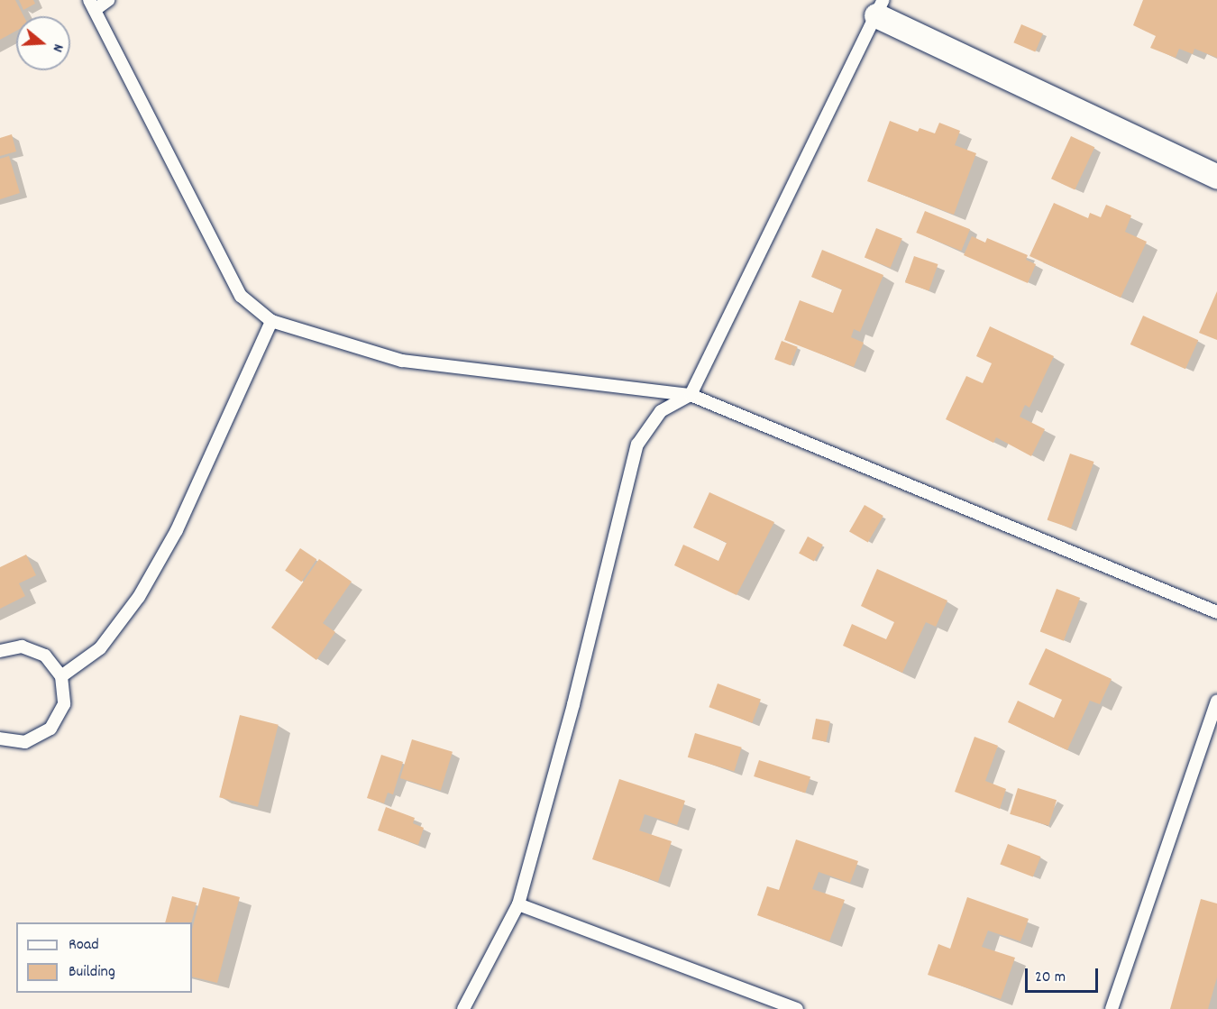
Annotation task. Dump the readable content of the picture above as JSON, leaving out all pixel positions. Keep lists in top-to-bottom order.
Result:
{
  "legend": ["Road", "Building"],
  "scale_bar": "20 m",
  "north": "right"
}
